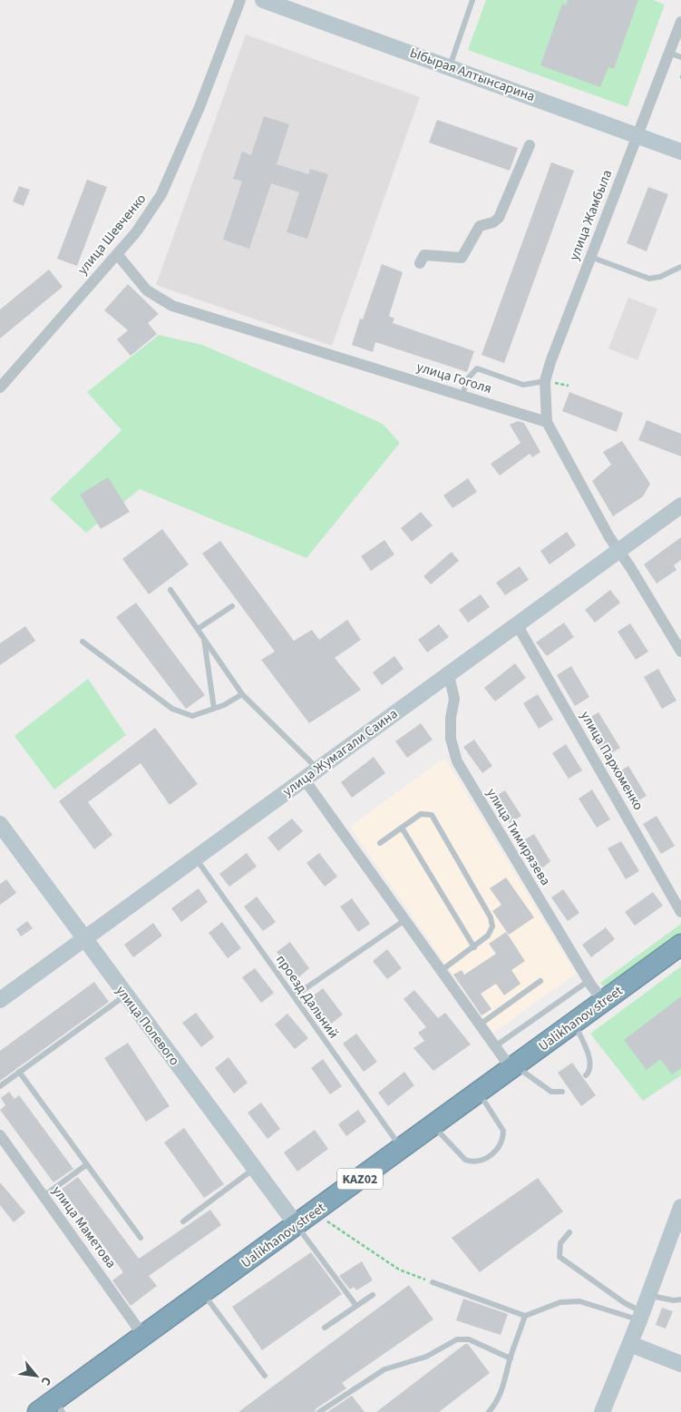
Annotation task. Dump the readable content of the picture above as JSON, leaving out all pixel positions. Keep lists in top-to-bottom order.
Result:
{
  "streets": {
    "highway": ["Ualikhanov street", "KАZ02"],
    "street": [
      "Ыбырая Алтынсарина",
      "улица Жамбыла",
      "улица Шевченко",
      "улица Гоголя",
      "улица Жумагали Саина",
      "улица Пархоменко",
      "улица Тимирязева",
      "улица Полевого",
      "улица Маметова"
    ],
    "lane": ["проезд Дальний"]
  },
  "crossings": [
    ["Ыбырая Алтынсарина", "улица Жамбыла"],
    ["улица Жамбыла", "улица Гоголя"],
    ["улица Шевченко", "улица Гоголя"],
    ["улица Жумагали Саина", "улица Пархоменко"],
    ["улица Жумагали Саина", "улица Тимирязева"],
    ["улица Жумагали Саина", "проезд Дальний"],
    ["улица Жумагали Саина", "улица Полевого"],
    ["улица Тимирязева", "Ualikhanov street"],
    ["проезд Дальний", "Ualikhanov street"],
    ["Ualikhanov street", "улица Полевого"],
    ["Ualikhanov street", "улица Маметова"]
  ],
  "north": "bottom right"
}
